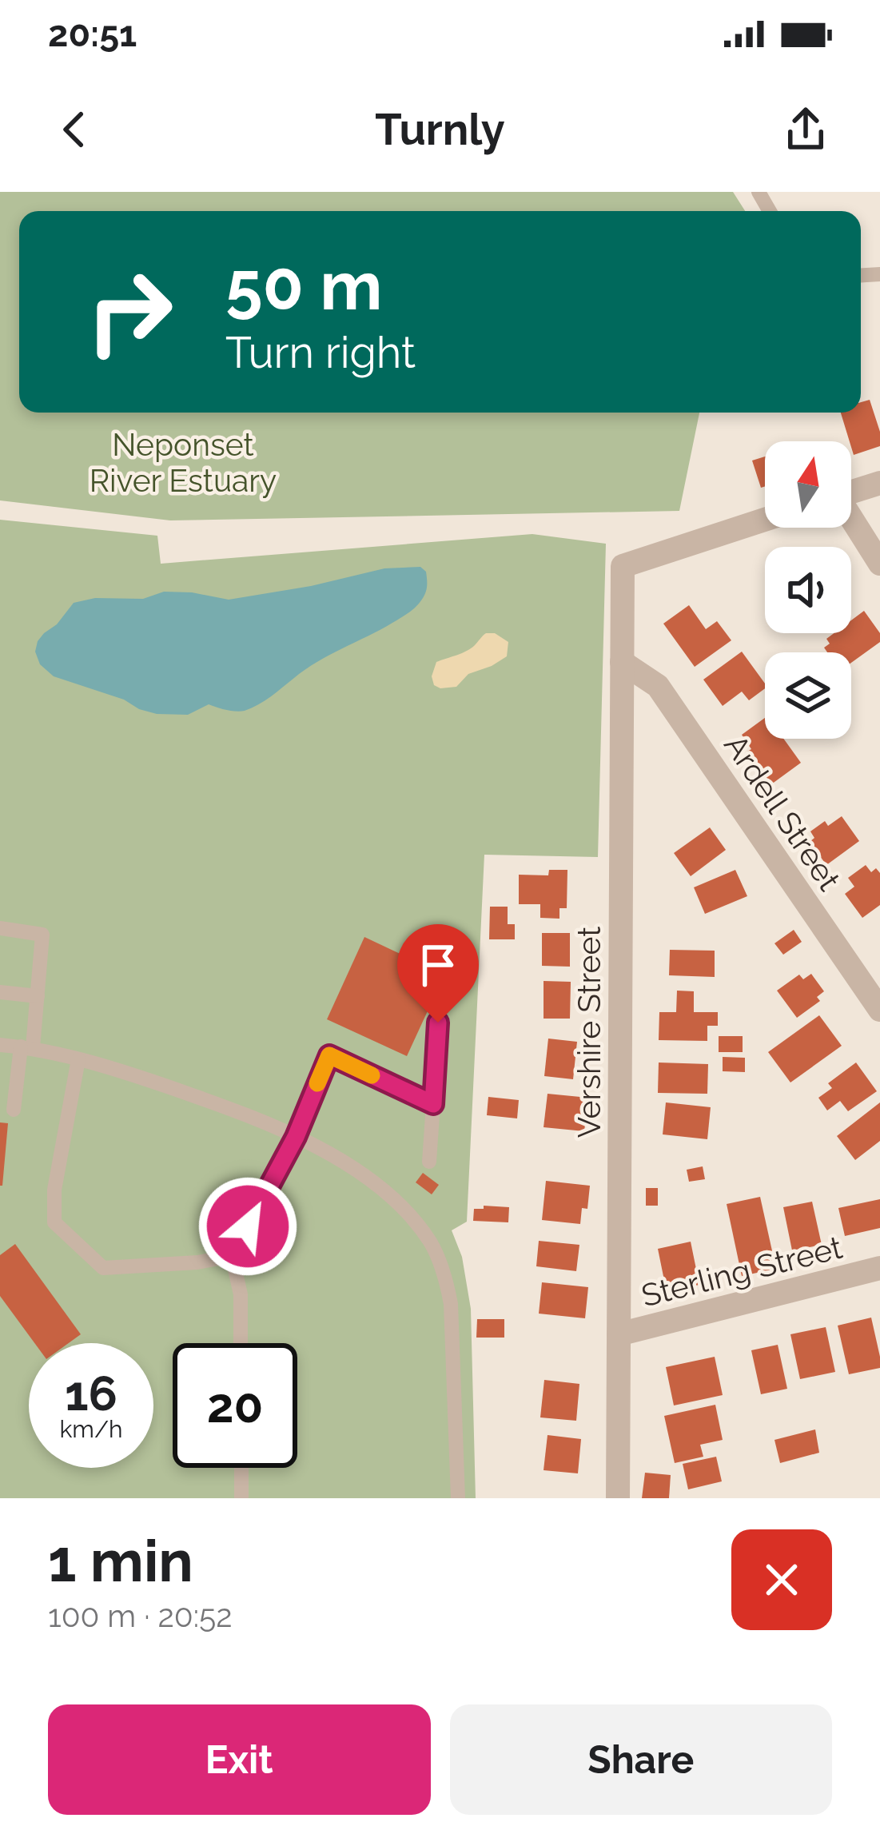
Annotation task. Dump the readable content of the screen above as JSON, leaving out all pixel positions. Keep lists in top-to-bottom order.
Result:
{
  "streets": {
    "street": ["Ardell Street", "Vershire Street", "Sterling Street"]
  },
  "crossings": [
    ["Ardell Street", "Vershire Street"],
    ["Vershire Street", "Sterling Street"]
  ],
  "parks": ["Neponset River Estuary"],
  "north": "top",
  "page": {
    "status": "20:51",
    "header": "Turnly",
    "turn": ["50 m", "Turn right"],
    "speed": "16 km/h",
    "limit": "20",
    "heading": ["1 min", "100 m · 20:52"],
    "buttons": ["Exit", "Share"]
  }
}
